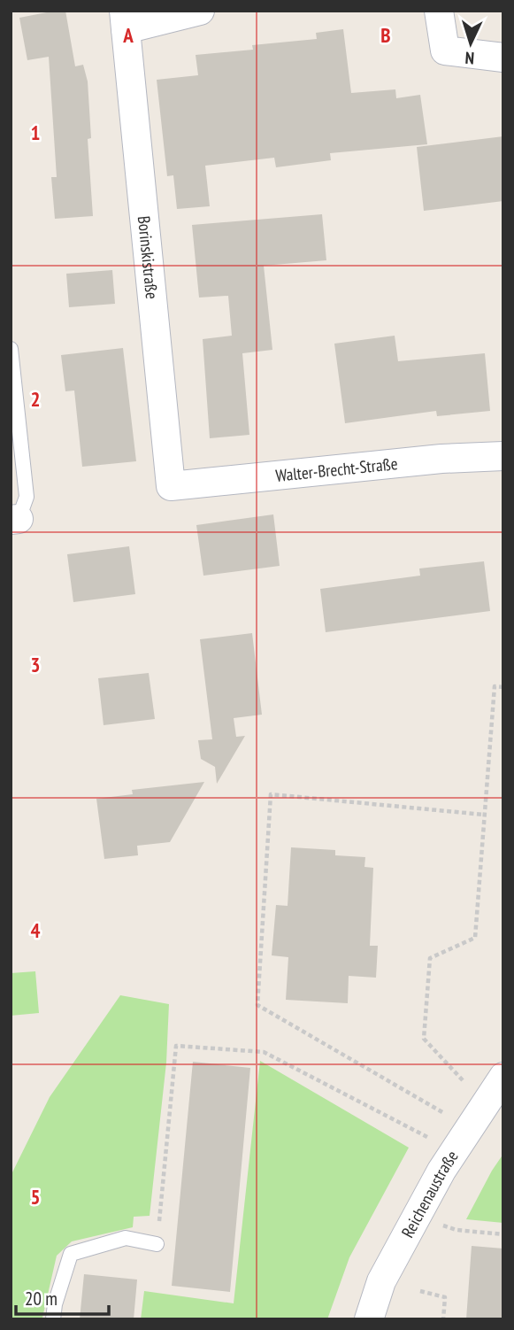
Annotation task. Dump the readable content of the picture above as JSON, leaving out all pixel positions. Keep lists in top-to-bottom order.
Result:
{
  "streets": {
    "street": ["Borinskistraße", "Walter-Brecht-Straße", "Reichenaustraße"]
  },
  "crossings": [
    ["Borinskistraße", "Walter-Brecht-Straße"]
  ],
  "scale_bar": "20 m",
  "north": "bottom",
  "grid": {
    "columns": ["A", "B"],
    "rows": [
      "1",
      "2",
      "3",
      "4",
      "5"
    ]
  }
}
